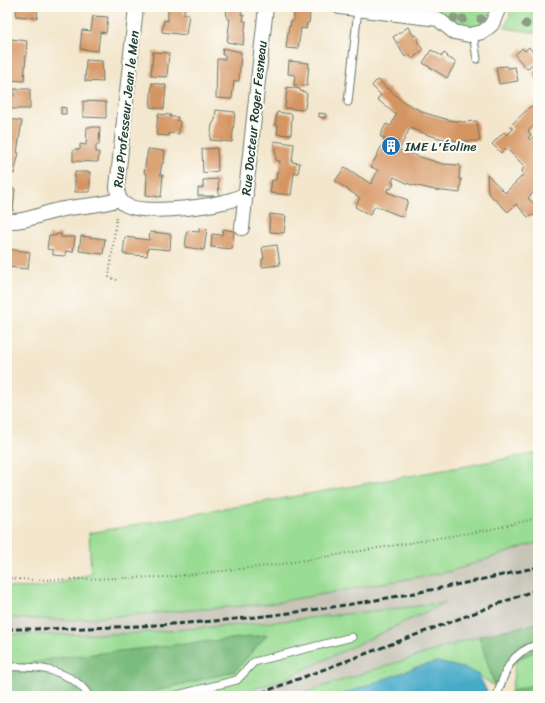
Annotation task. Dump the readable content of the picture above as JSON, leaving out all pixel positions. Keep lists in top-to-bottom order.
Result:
{
  "streets": {
    "street": ["Rue Professeur Jean le Men", "Rue Docteur Roger Fesneau"]
  },
  "crossings": [
    ["Rue Professeur Jean le Men", "Rue Docteur Roger Fesneau"]
  ],
  "places": {
    "building": ["IME L'Éoline"]
  }
}
